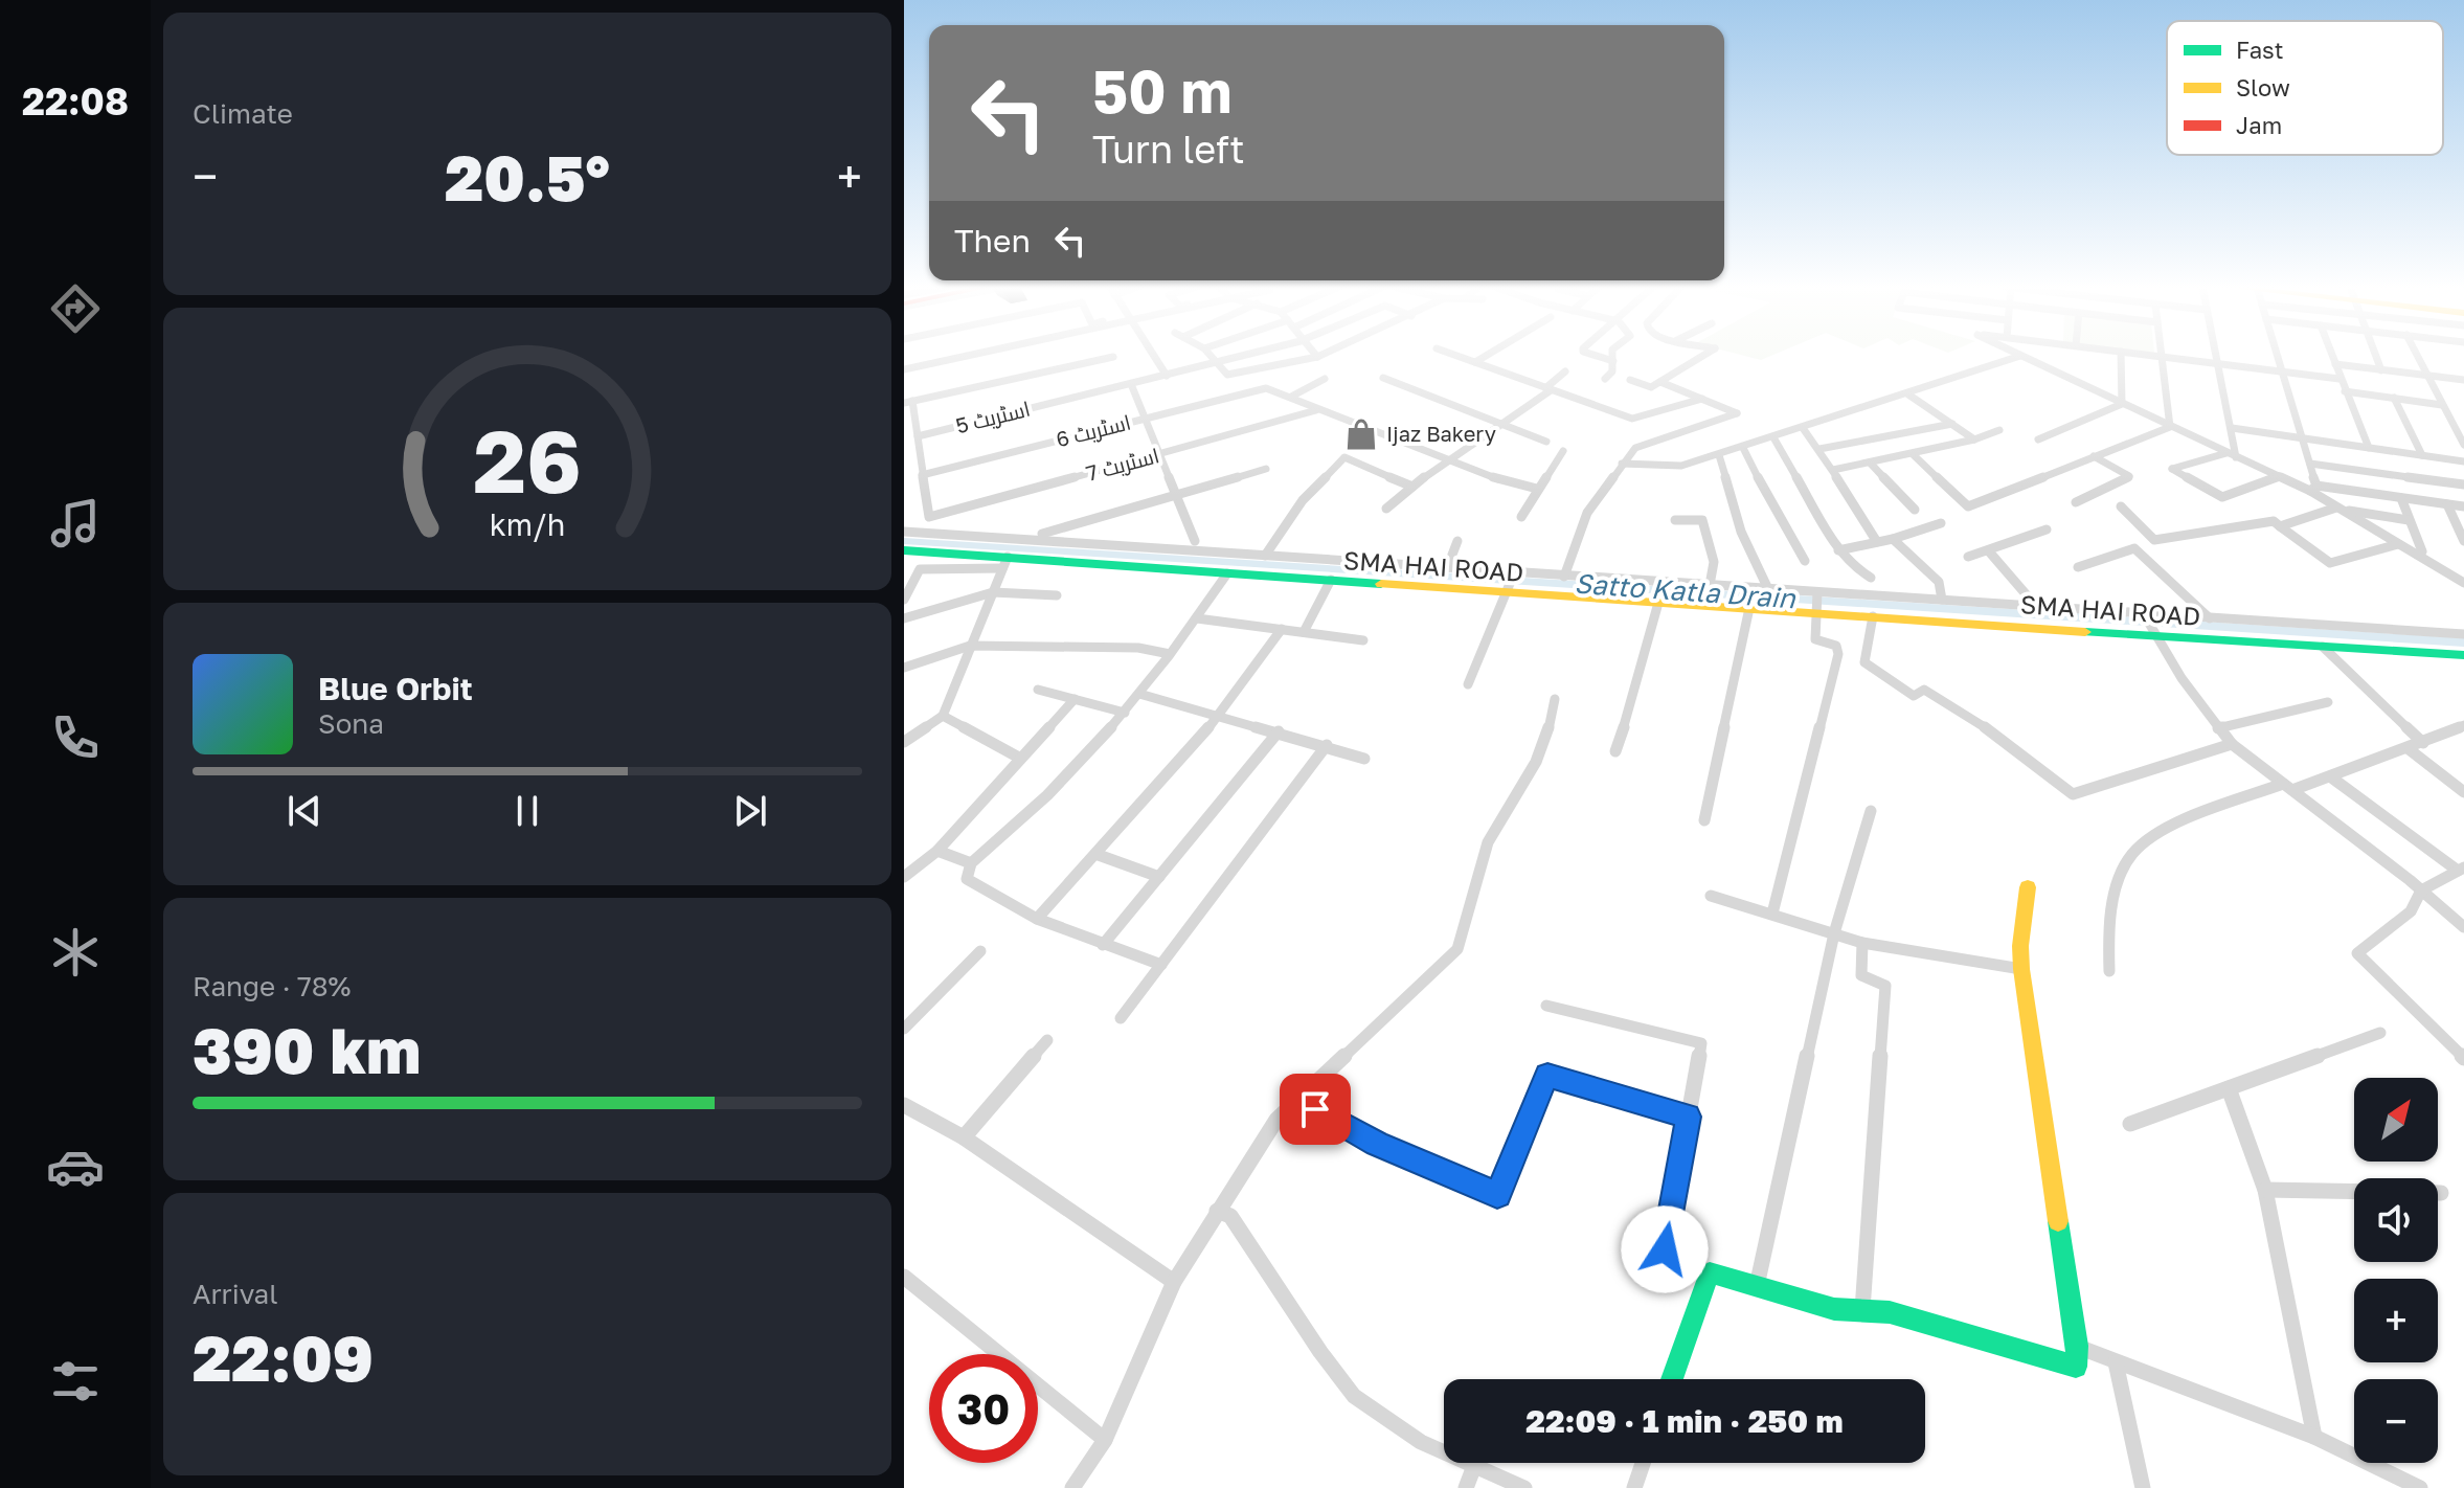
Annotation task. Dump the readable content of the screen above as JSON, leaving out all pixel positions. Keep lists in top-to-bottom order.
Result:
{
  "streets": {
    "street": [
      "اسٹریٹ 5",
      "اسٹریٹ 6",
      "اسٹریٹ 7",
      "SMA HAI ROAD"
    ]
  },
  "crossings": [
    ["اسٹریٹ 6", "اسٹریٹ 7"]
  ],
  "water": ["Satto Katla Drain"],
  "places": {
    "shop": ["Ijaz Bakery"]
  },
  "legend": ["Fast", "Slow", "Jam"],
  "north": "top right",
  "page": {
    "tabs": "22:08",
    "tile": [
      "Climate",
      ["Range · 78%", "390 km"],
      ["Arrival", "22:09"]
    ],
    "turn": ["50 m", "Turn left"],
    "heat": ["−", "20.5°", "+"],
    "then": "Then",
    "song": ["Blue Orbit", "Sona"],
    "map_buttons": ["+", "−"],
    "limit": "30",
    "trip": "22:09 · 1 min · 250 m",
    "gauge": ["26", "km/h"]
  }
}
